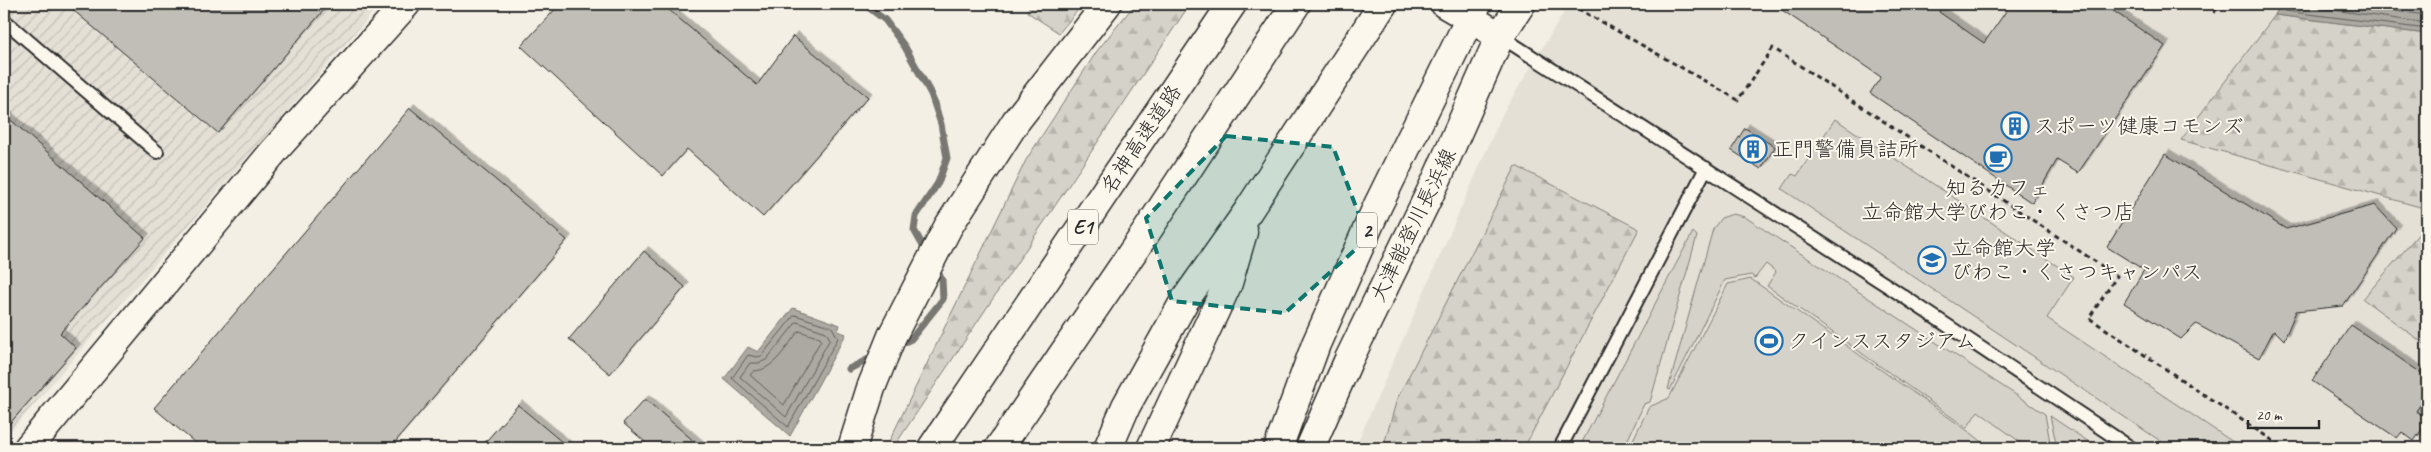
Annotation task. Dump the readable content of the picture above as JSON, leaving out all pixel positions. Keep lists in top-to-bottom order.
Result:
{
  "streets": {
    "main road": [
      "名神高速道路",
      "大津能登川長浜線",
      "E1",
      "2"
    ]
  },
  "places": {
    "building": ["スポーツ健康コモンズ", "正門警備員詰所"],
    "cafe": ["知るカフェ 立命館大学びわこ・くさつ店"],
    "school or university": ["立命館大学 びわこ・くさつキャンパス"],
    "sports": ["クインススタジアム"]
  },
  "scale_bar": "20 m"
}
